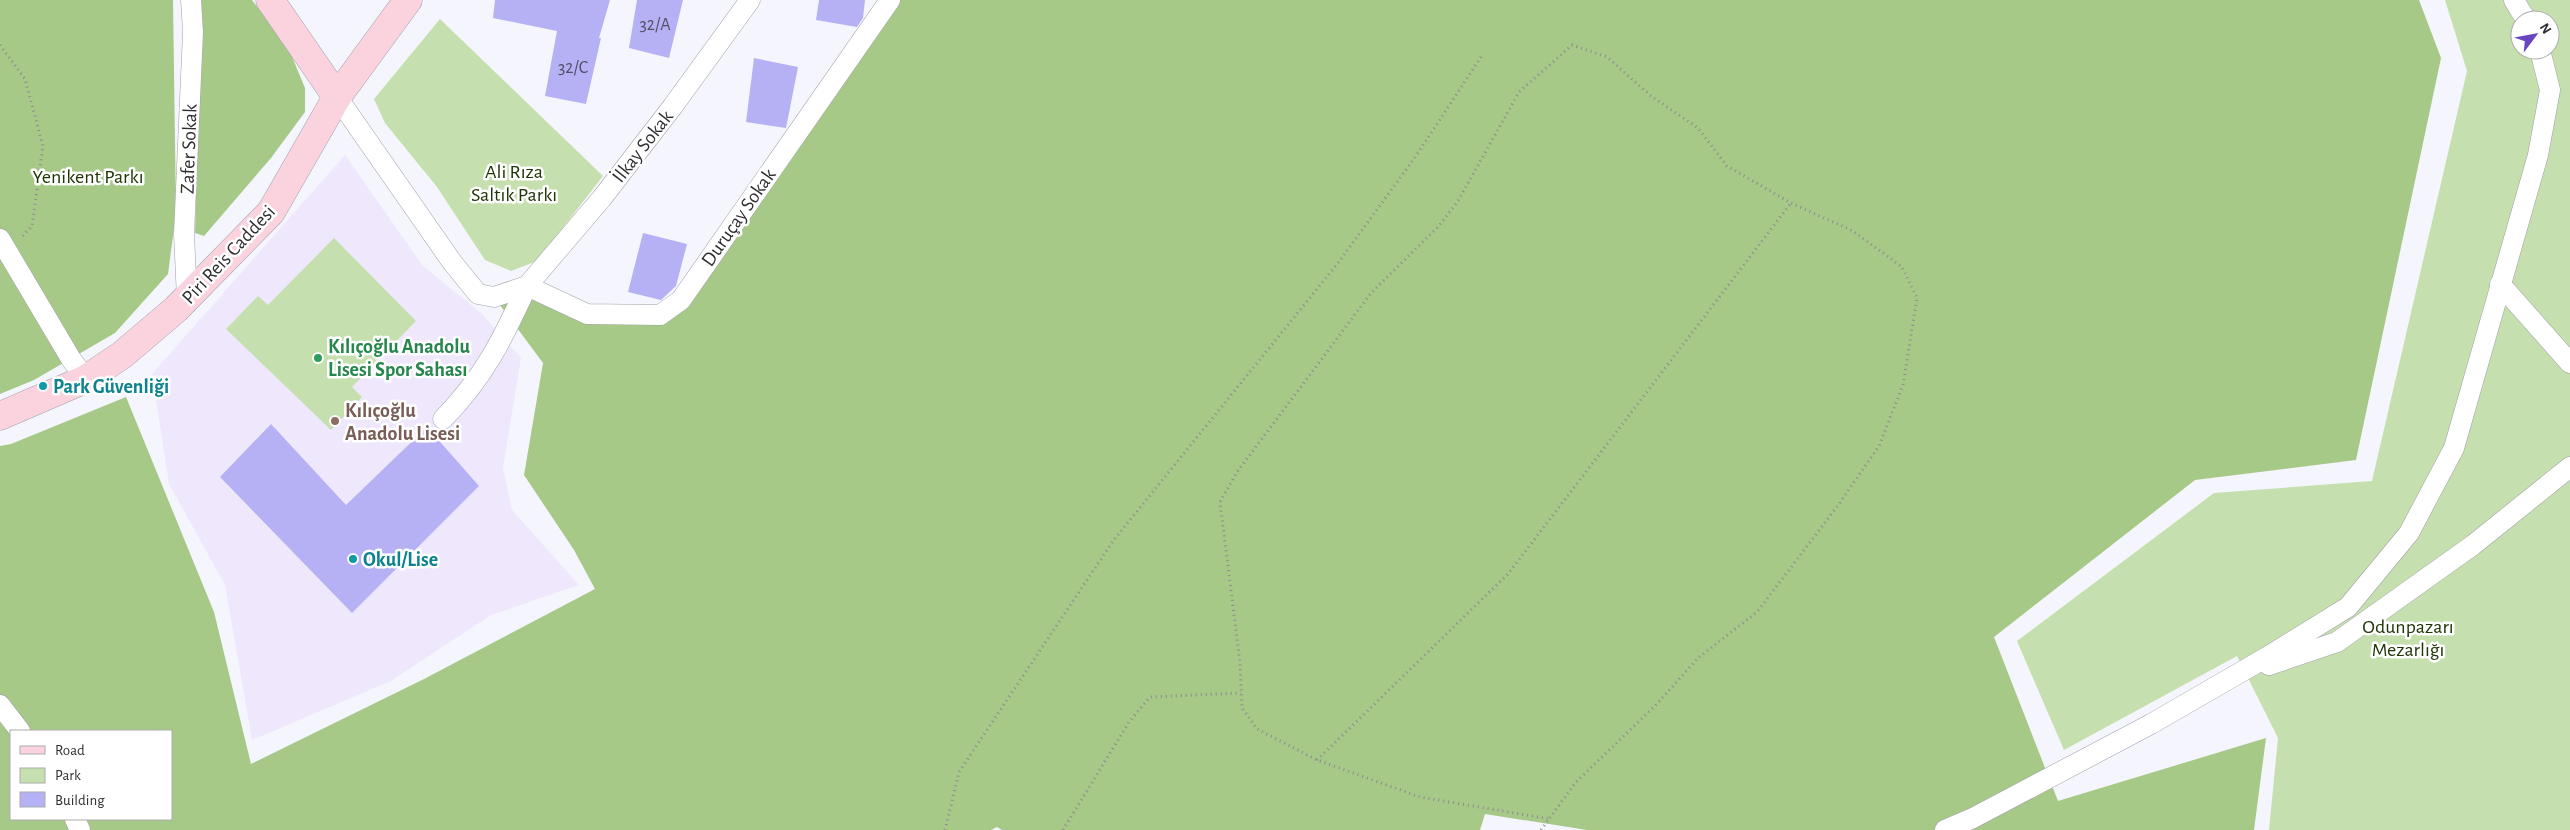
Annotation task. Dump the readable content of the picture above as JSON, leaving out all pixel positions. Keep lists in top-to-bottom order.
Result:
{
  "streets": {
    "main road": ["Piri Reis Caddesi"],
    "street": ["İlkay Sokak", "Zafer Sokak", "Duruçay Sokak"]
  },
  "crossings": [
    ["İlkay Sokak", "Duruçay Sokak"],
    ["Zafer Sokak", "Piri Reis Caddesi"]
  ],
  "parks": ["Ali Rıza Saltık Parkı", "Yenikent Parkı", "Odunpazarı Mezarlığı"],
  "places": [
    "Kılıçoğlu Anadolu Lisesi Spor Sahası",
    "Park Güvenliği",
    "Kılıçoğlu Anadolu Lisesi",
    "Okul/Lise"
  ],
  "house_numbers": ["32/A", "32/C"],
  "legend": ["Road", "Park", "Building"],
  "north": "top right"
}
